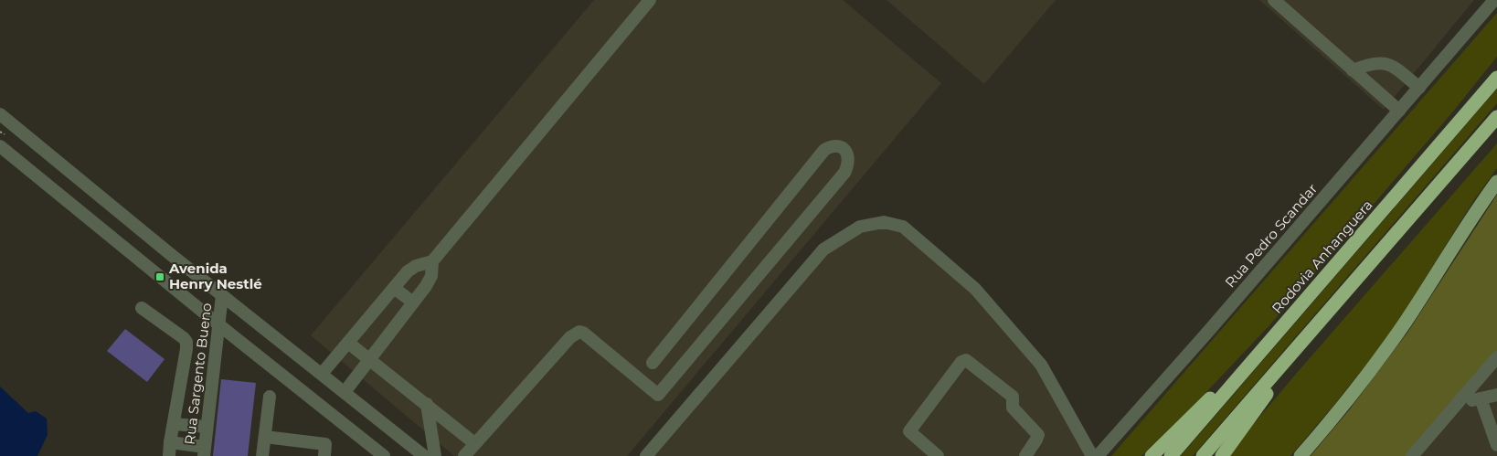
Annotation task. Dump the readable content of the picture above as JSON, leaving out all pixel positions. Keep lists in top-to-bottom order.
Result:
{
  "streets": {
    "highway": ["Rodovia Anhanguera"],
    "street": ["Rua Pedro Scandar", "Rua Sargento Bueno"]
  },
  "places": {
    "transit": ["Avenida Henry Nestlé"]
  }
}
